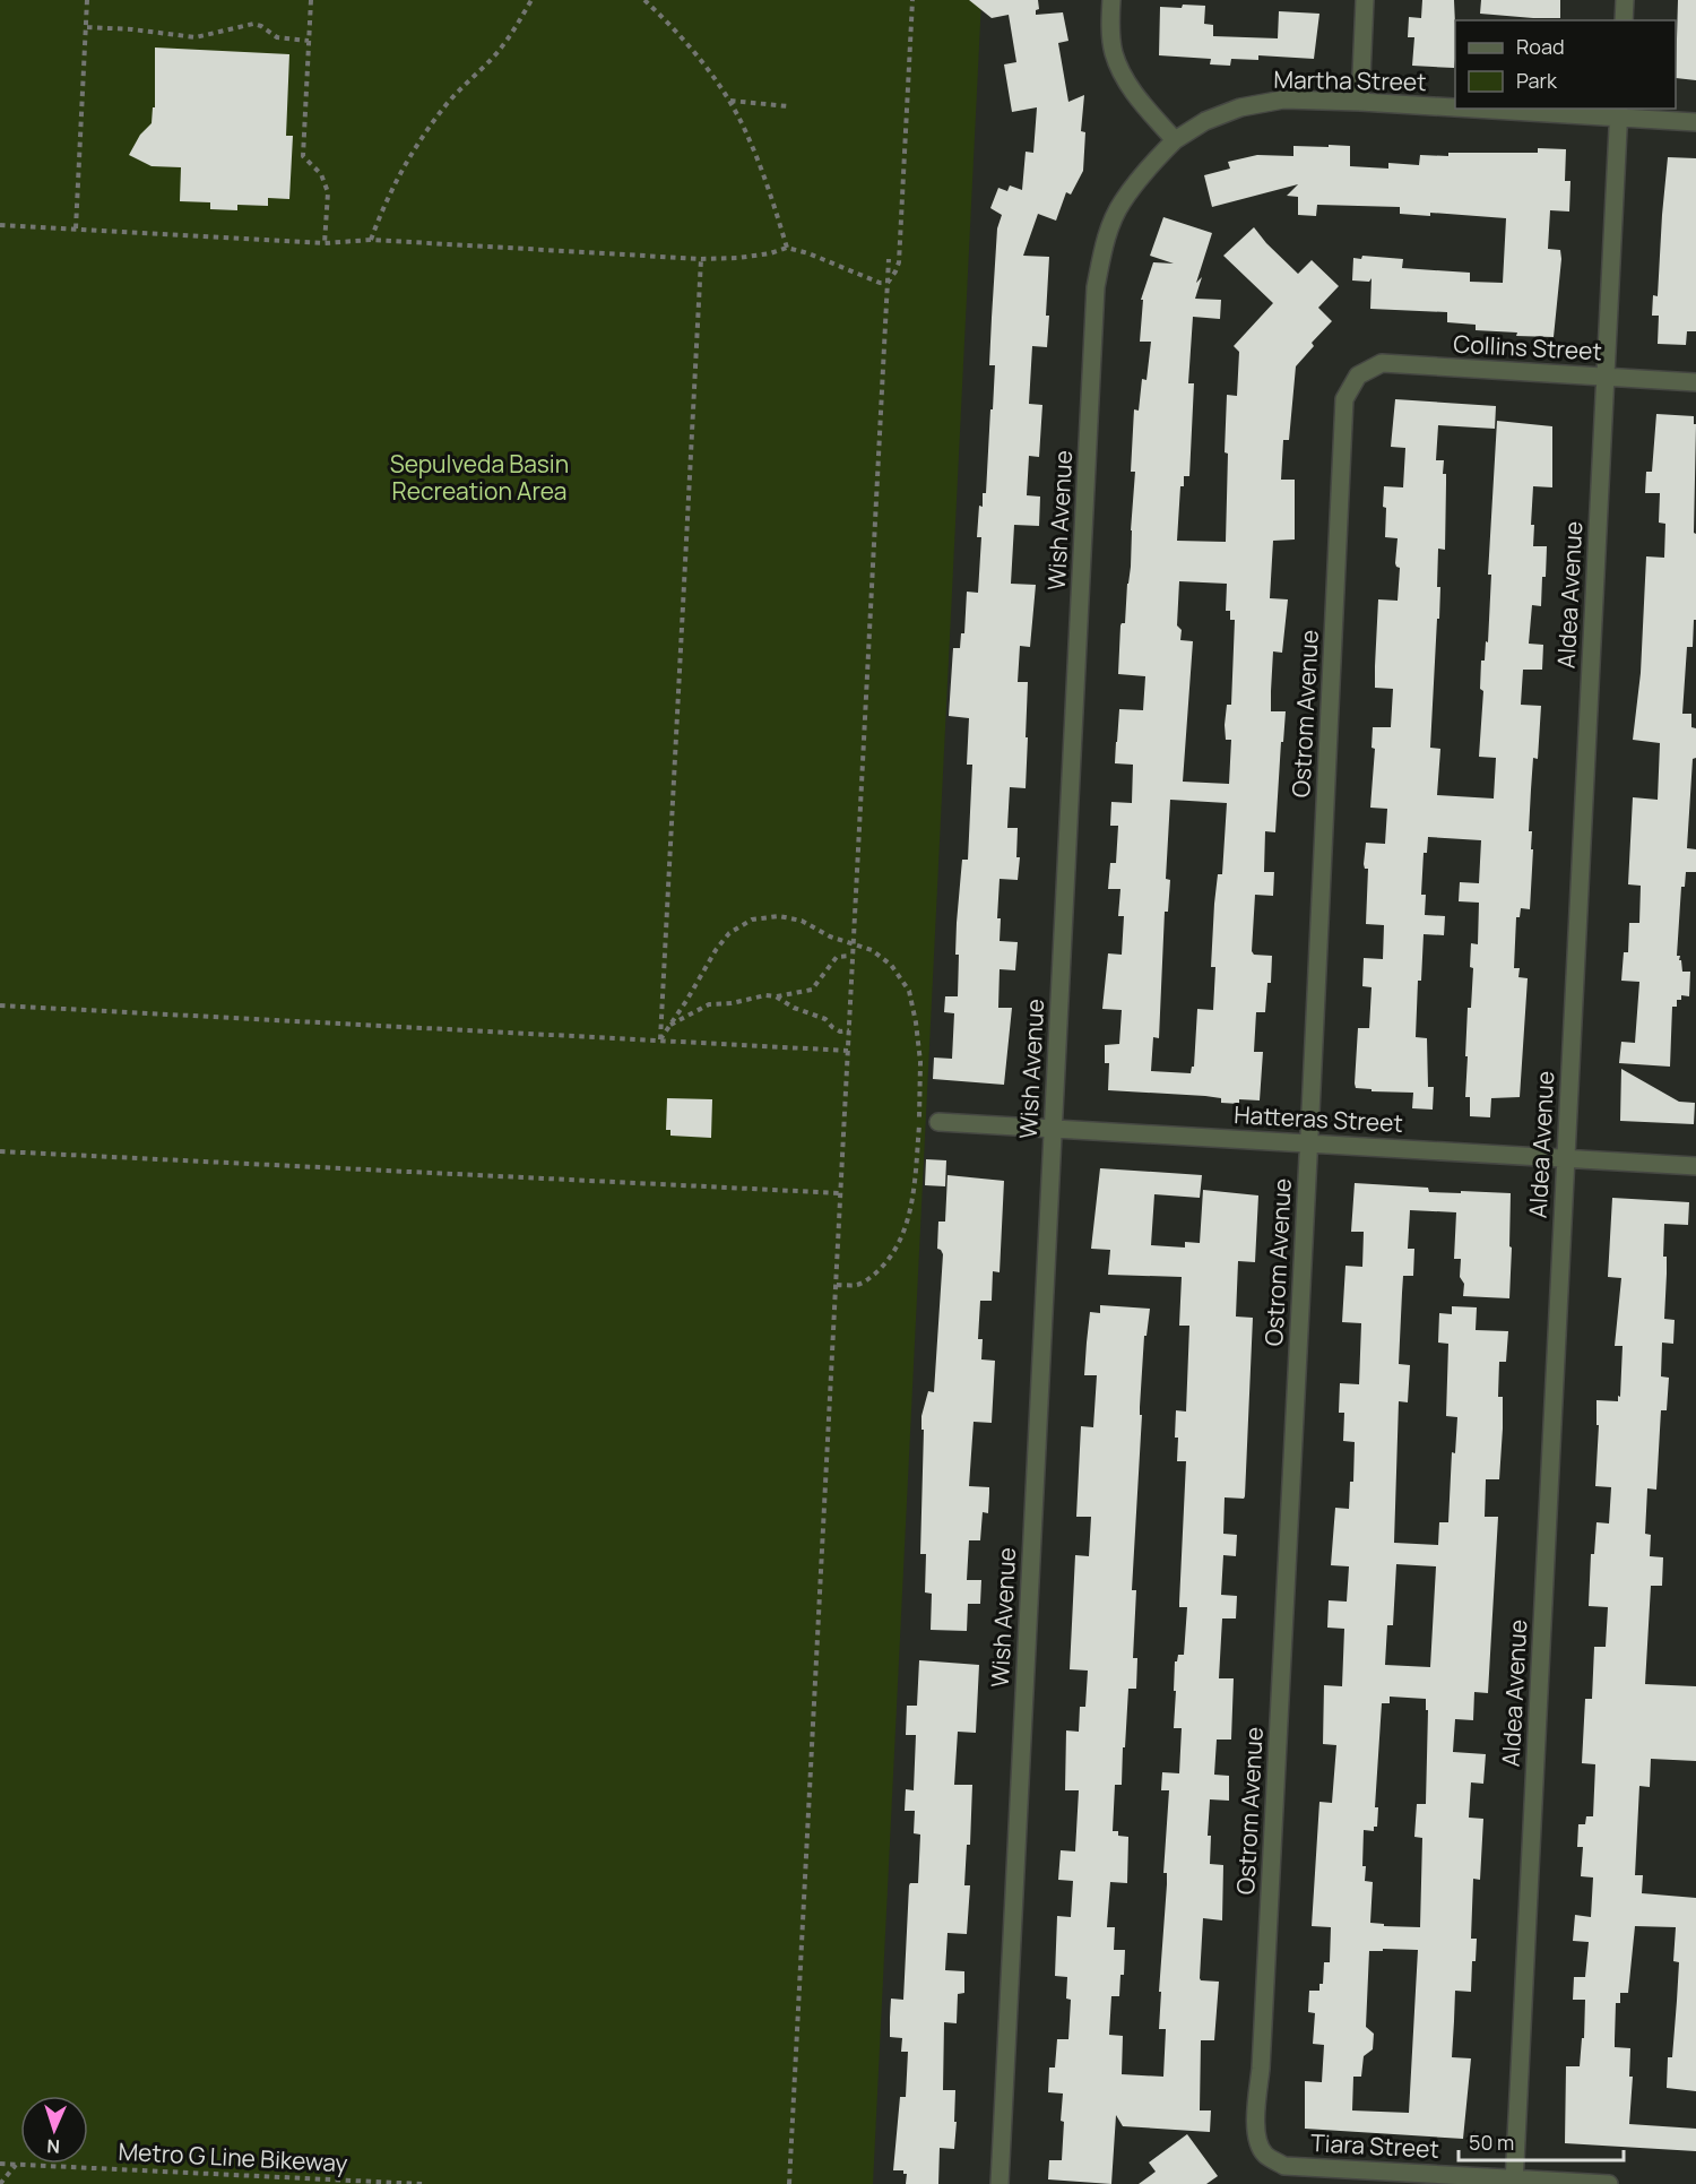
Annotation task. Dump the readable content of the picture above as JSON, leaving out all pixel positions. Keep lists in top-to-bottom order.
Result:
{
  "streets": {
    "street": [
      "Martha Street",
      "Collins Street",
      "Wish Avenue",
      "Aldea Avenue",
      "Ostrom Avenue",
      "Hatteras Street",
      "Tiara Street"
    ],
    "path": ["Metro G Line Bikeway"]
  },
  "crossings": [
    ["Martha Street", "Wish Avenue"],
    ["Martha Street", "Aldea Avenue"],
    ["Collins Street", "Aldea Avenue"],
    ["Collins Street", "Ostrom Avenue"],
    ["Wish Avenue", "Hatteras Street"],
    ["Aldea Avenue", "Hatteras Street"],
    ["Aldea Avenue", "Tiara Street"],
    ["Ostrom Avenue", "Hatteras Street"],
    ["Ostrom Avenue", "Tiara Street"]
  ],
  "parks": ["Sepulveda Basin Recreation Area"],
  "legend": ["Road", "Park"],
  "scale_bar": "50 m",
  "north": "bottom"
}
